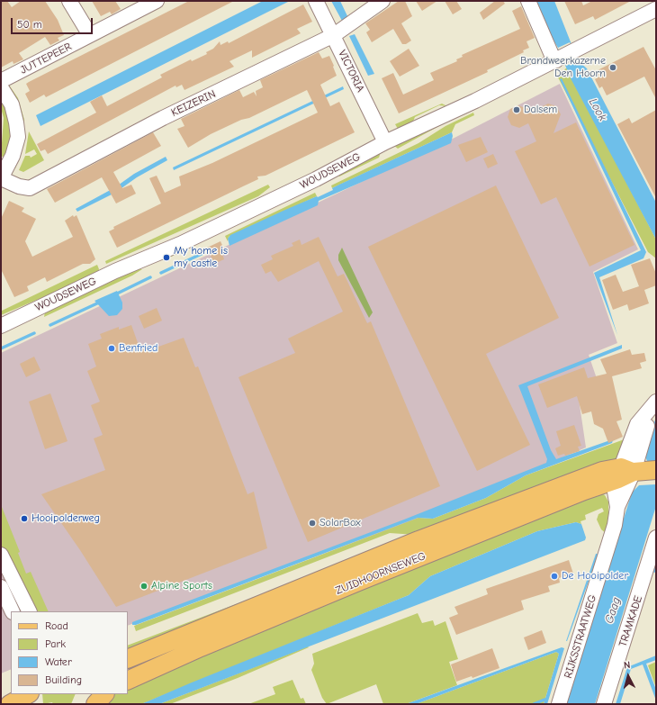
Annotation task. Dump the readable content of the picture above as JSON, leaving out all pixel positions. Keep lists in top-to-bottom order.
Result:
{
  "streets": {
    "main road": ["ZUIDHOORNSEWEG"],
    "street": [
      "JUTTEPEER",
      "VICTORIA",
      "KEIZERIN",
      "WOUDSEWEG",
      "TRAMKADE",
      "RIJKSSTRAATWEG"
    ]
  },
  "crossings": [
    ["VICTORIA", "KEIZERIN"],
    ["VICTORIA", "WOUDSEWEG"],
    ["ZUIDHOORNSEWEG", "RIJKSSTRAATWEG"]
  ],
  "water": ["Look", "Gaag"],
  "places": [
    "Brandweerkazerne Den Hoorn",
    "Dalsem",
    "My home is my castle",
    "Benfried",
    "Hooipolderweg",
    "SolarBox",
    "De Hooipolder",
    "Alpine Sports"
  ],
  "legend": [
    "Road",
    "Park",
    "Water",
    "Building"
  ],
  "scale_bar": "50 m",
  "north": "top"
}
